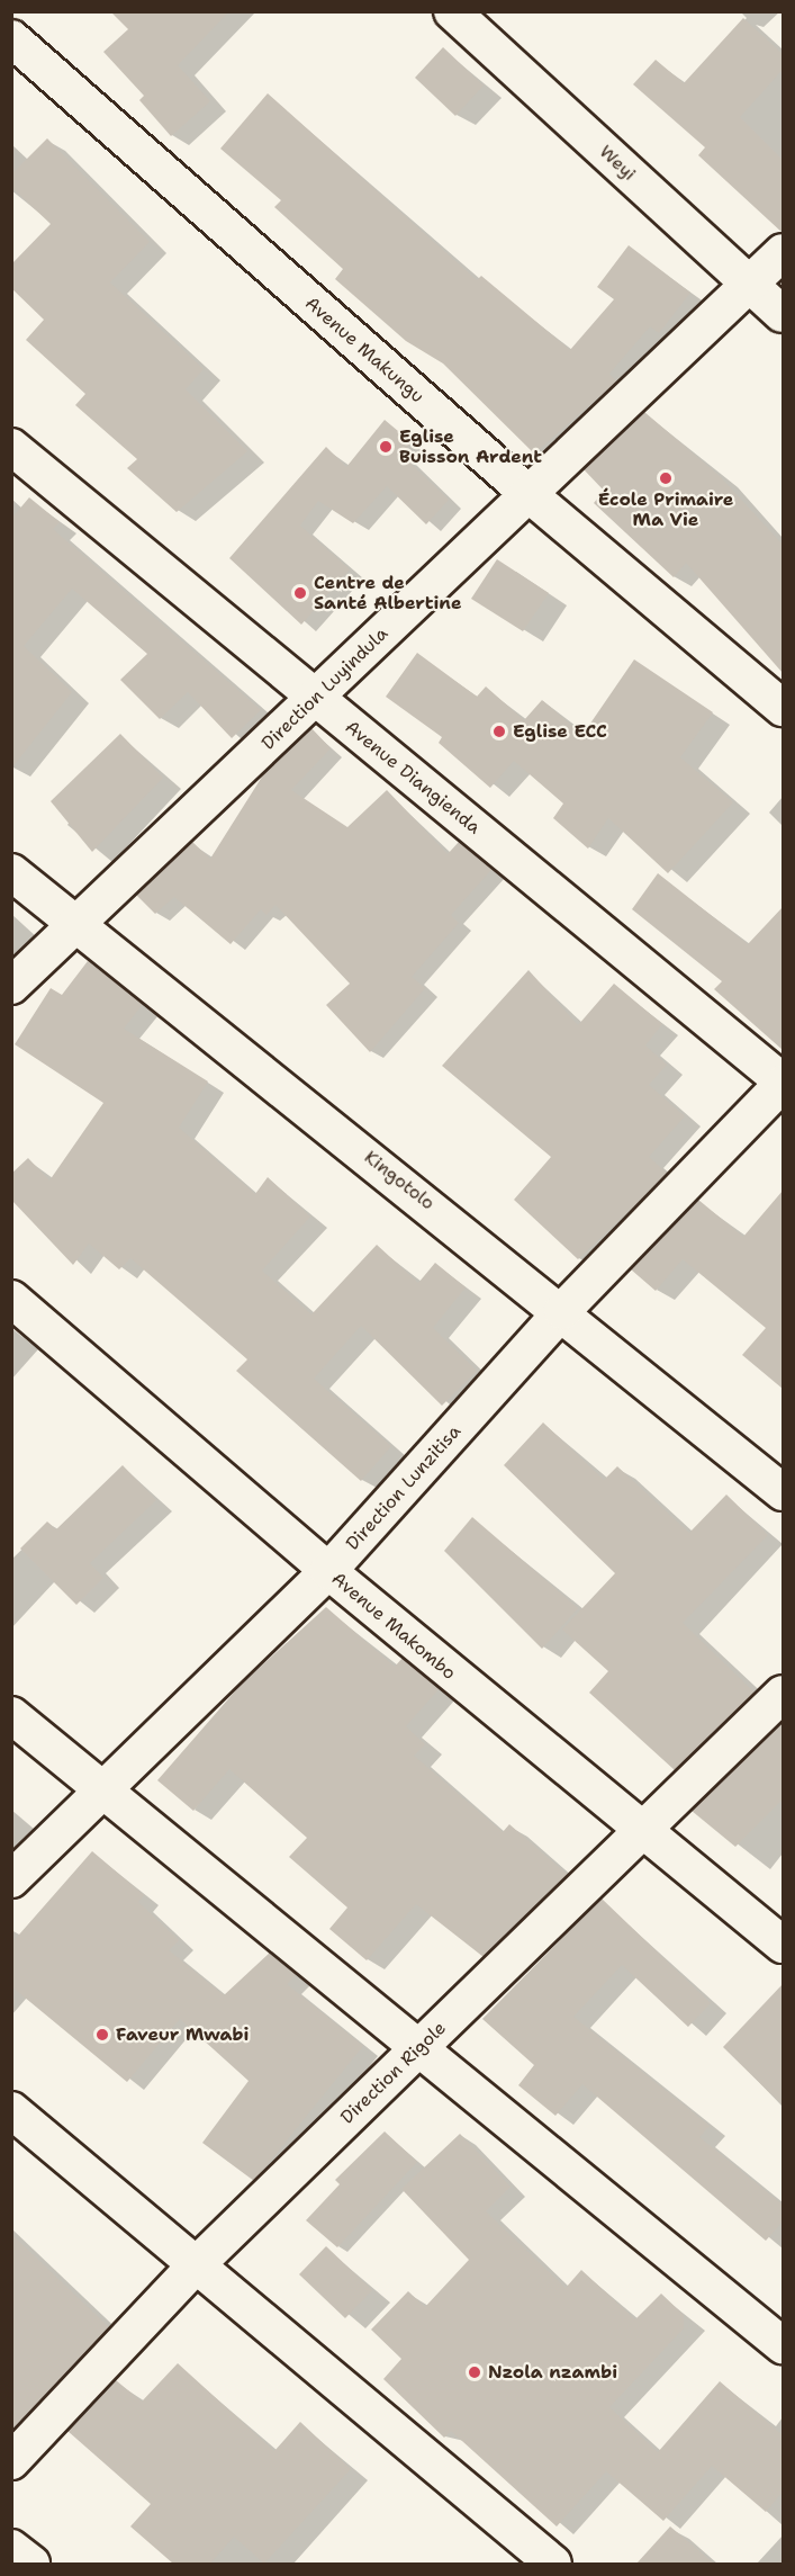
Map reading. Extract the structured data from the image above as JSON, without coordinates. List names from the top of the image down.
{
  "streets": {
    "street": [
      "Weyi",
      "Avenue Makungu",
      "Direction Luyindula",
      "Avenue Diangienda",
      "Kingotolo",
      "Direction Lunzitisa",
      "Avenue Makombo",
      "Direction Rigole"
    ]
  },
  "crossings": [
    ["Weyi", "Direction Luyindula"],
    ["Avenue Makungu", "Direction Luyindula"],
    ["Direction Luyindula", "Avenue Diangienda"],
    ["Direction Luyindula", "Kingotolo"],
    ["Avenue Diangienda", "Direction Lunzitisa"],
    ["Kingotolo", "Direction Lunzitisa"],
    ["Direction Lunzitisa", "Avenue Makombo"],
    ["Avenue Makombo", "Direction Rigole"]
  ],
  "places": [
    "Eglise Buisson Ardent",
    "École Primaire Ma Vie",
    "Centre de Santé Albertine",
    "Eglise ECC",
    "Faveur Mwabi",
    "Nzola nzambi"
  ]
}
